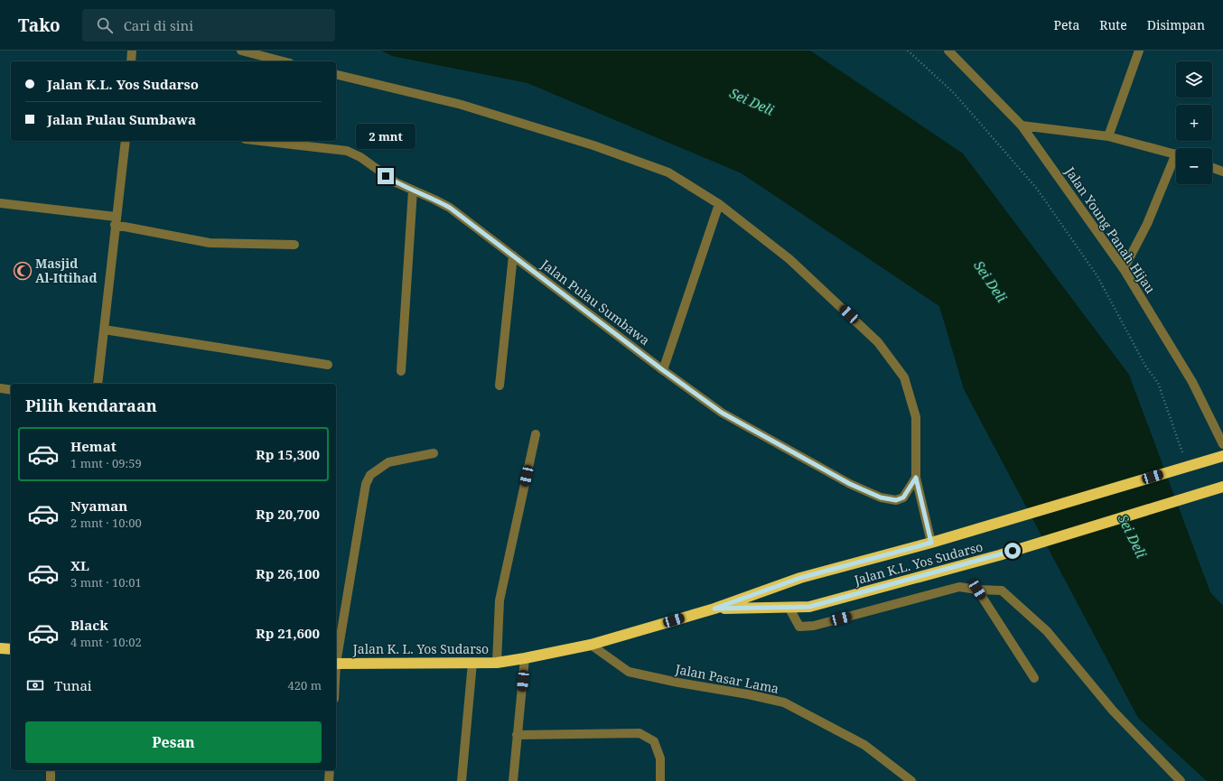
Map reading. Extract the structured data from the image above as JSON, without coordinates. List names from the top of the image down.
{
  "streets": {
    "highway": ["Jalan K.L. Yos Sudarso", "Jalan K. L. Yos Sudarso"],
    "street": ["Jalan Young Panah Hijau", "Jalan Pulau Sumbawa", "Jalan Pasar Lama"]
  },
  "crossings": [
    ["Jalan K.L. Yos Sudarso", "Jalan K. L. Yos Sudarso"],
    ["Jalan K.L. Yos Sudarso", "Jalan Pasar Lama"]
  ],
  "water": ["Sei Deli"],
  "places": {
    "mosque": ["Masjid Al-Ittihad"]
  },
  "page": {
    "header": "Tako",
    "search": "Cari di sini",
    "nav": ["Peta", "Rute", "Disimpan"],
    "map_buttons": ["+", "−"],
    "banner": ["Jalan K.L. Yos Sudarso", "Jalan Pulau Sumbawa"],
    "bubble": "2 mnt",
    "heading": "Pilih kendaraan",
    "list": [
      {
        "name": "Hemat",
        "note": "1 mnt · 09:59",
        "value": "Rp 15,300"
      },
      {
        "name": "Nyaman",
        "note": "2 mnt · 10:00",
        "value": "Rp 20,700"
      },
      {
        "name": "XL",
        "note": "3 mnt · 10:01",
        "value": "Rp 26,100"
      },
      {
        "name": "Black",
        "note": "4 mnt · 10:02",
        "value": "Rp 21,600"
      }
    ],
    "pay": ["Tunai", "420 m"],
    "buttons": "Pesan"
  }
}
